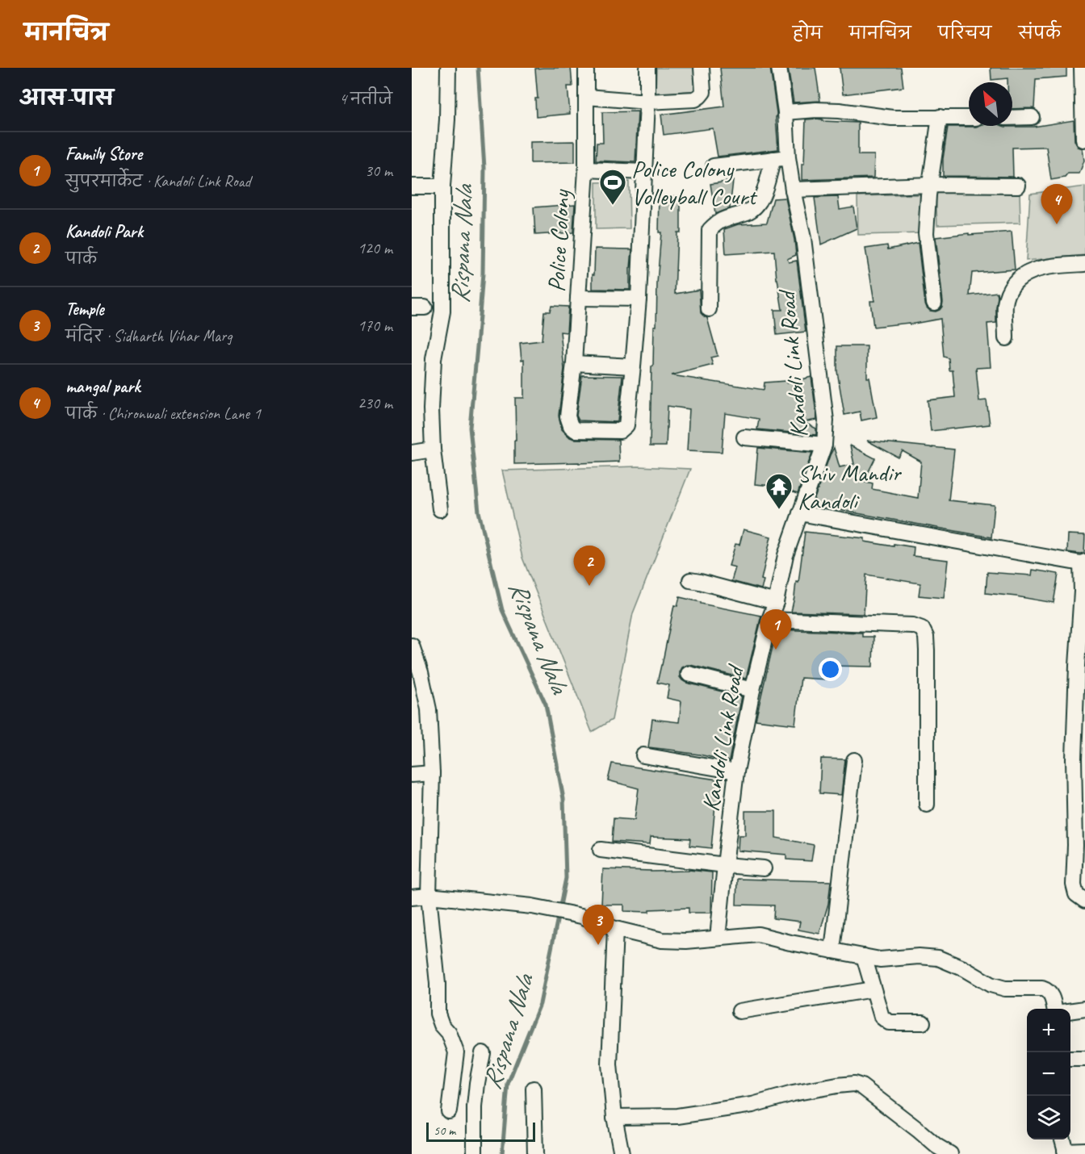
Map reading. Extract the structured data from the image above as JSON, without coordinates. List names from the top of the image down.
{
  "streets": {
    "street": ["Police Colony", "Kandoli Link Road"]
  },
  "water": ["Rispana Nala"],
  "places": {
    "sports": ["Police Colony Volleyball Court"],
    "temple": ["Shiv Mandir Kandoli"]
  },
  "scale_bar": "50 m",
  "north": "top left",
  "page": {
    "header": "मानचित्र",
    "nav": [
      "होम",
      "मानचित्र",
      "परिचय",
      "संपर्क"
    ],
    "heading": ["आस-पास", "4 नतीजे"],
    "list": [
      {
        "mark": "1",
        "name": "Family Store",
        "note": "सुपरमार्केट · Kandoli Link Road",
        "value": "30 m"
      },
      {
        "mark": "2",
        "name": "Kandoli Park",
        "note": "पार्क",
        "value": "120 m"
      },
      {
        "mark": "3",
        "name": "Temple",
        "note": "मंदिर · Sidharth Vihar Marg",
        "value": "170 m"
      },
      {
        "mark": "4",
        "name": "mangal park",
        "note": "पार्क · Chironwali extension Lane 1",
        "value": "230 m"
      }
    ],
    "pins": [
      "4",
      "2",
      "1",
      "3"
    ],
    "map_buttons": ["+", "−"],
    "scale": "50 m"
  }
}
